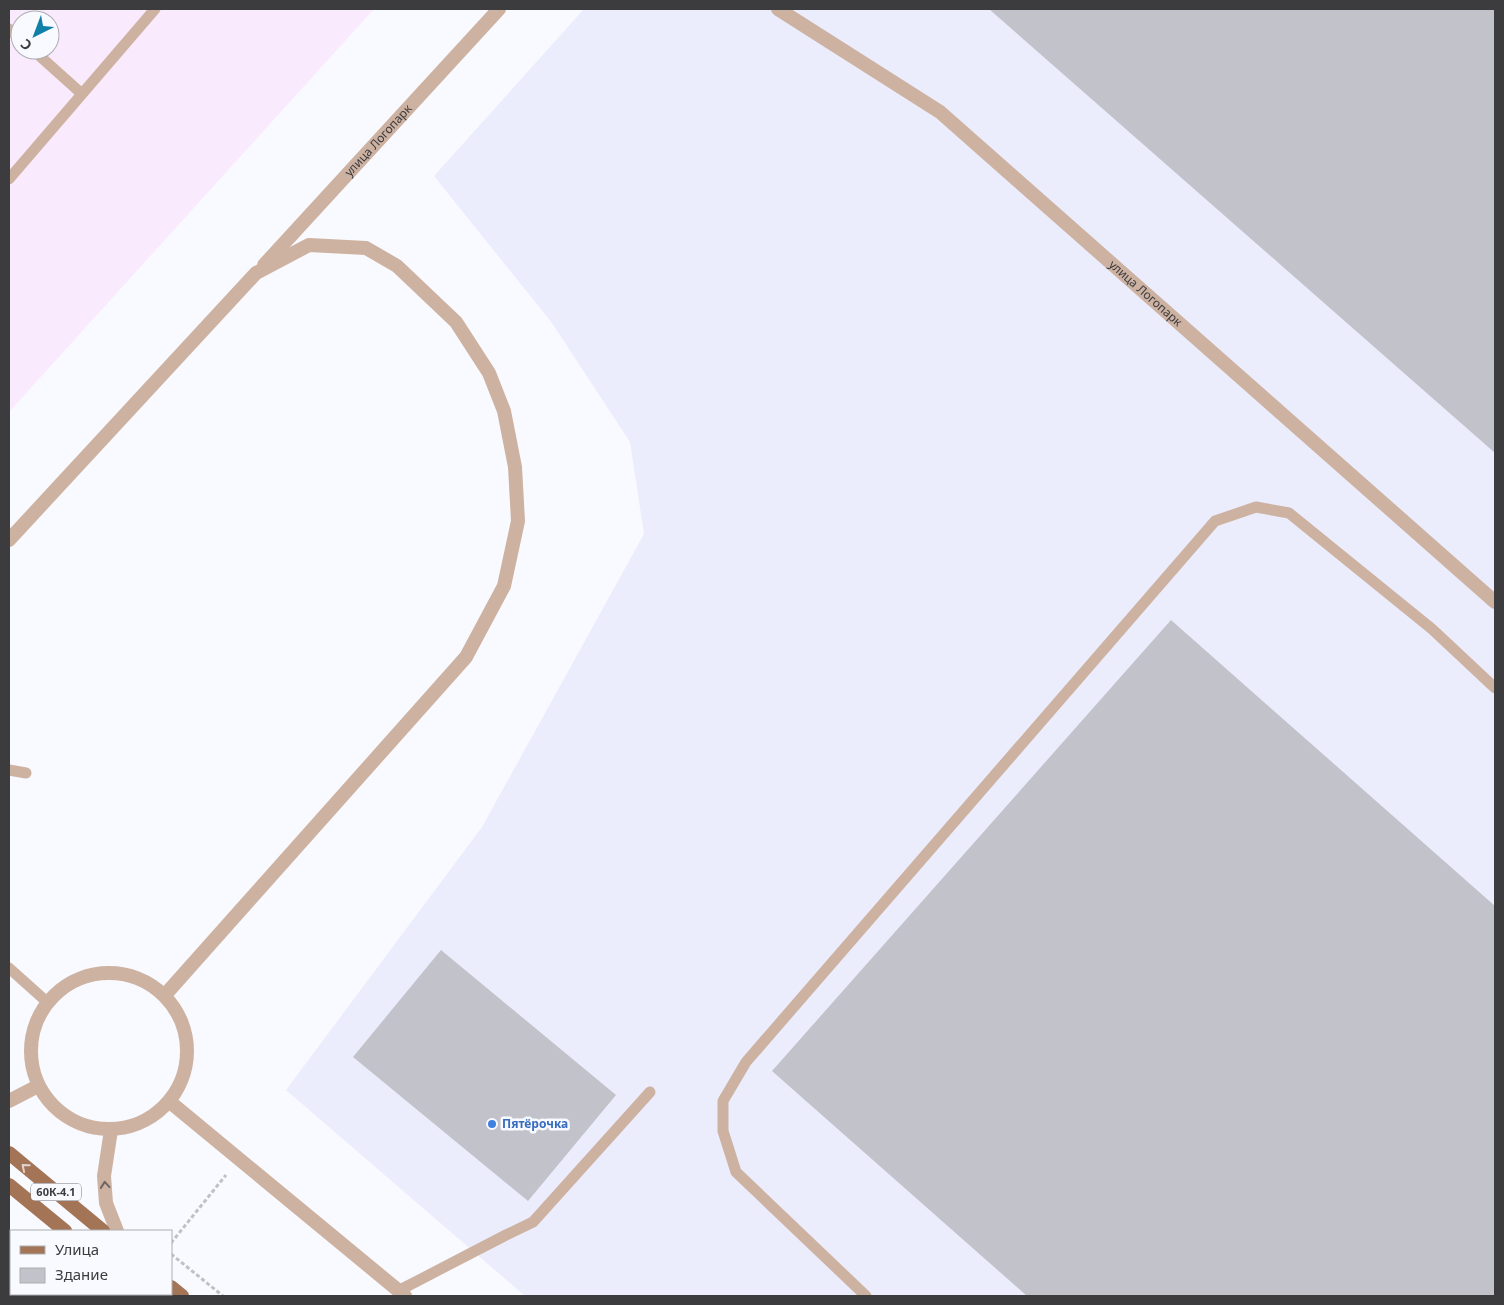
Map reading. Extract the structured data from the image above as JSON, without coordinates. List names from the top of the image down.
{
  "streets": {
    "main road": ["60К-4.1"],
    "street": ["улица Логопарк"]
  },
  "places": ["Пятёрочка"],
  "legend": ["Улица", "Здание"],
  "north": "bottom left"
}
